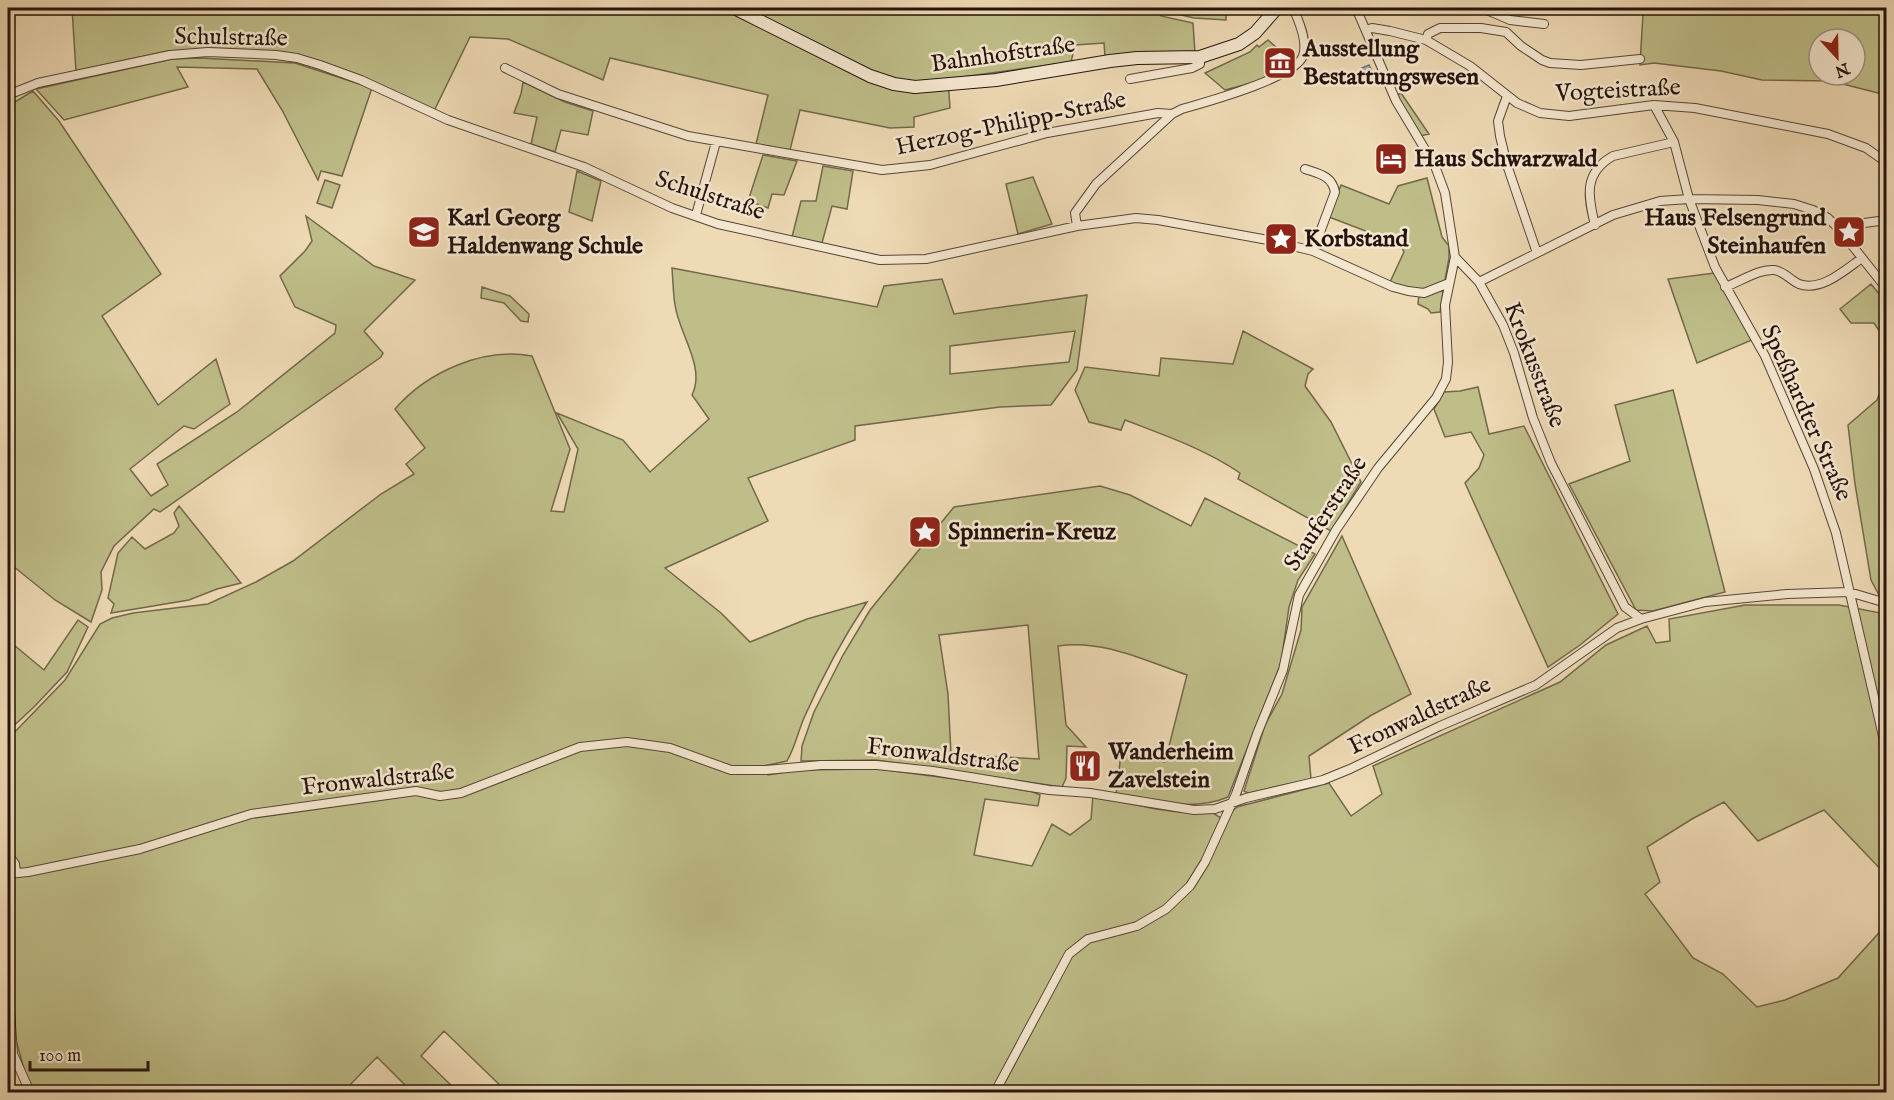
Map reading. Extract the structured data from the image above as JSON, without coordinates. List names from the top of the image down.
{
  "streets": {
    "street": [
      "Schulstraße",
      "Bahnhofstraße",
      "Vogteistraße",
      "Herzog-Philipp-Straße",
      "Krokusstraße",
      "Speßhardter Straße",
      "Stauferstraße",
      "Fronwaldstraße"
    ]
  },
  "crossings": [
    ["Schulstraße", "Stauferstraße"],
    ["Vogteistraße", "Speßhardter Straße"],
    ["Krokusstraße", "Stauferstraße"],
    ["Krokusstraße", "Fronwaldstraße"],
    ["Speßhardter Straße", "Fronwaldstraße"],
    ["Stauferstraße", "Fronwaldstraße"]
  ],
  "places": {
    "museum": ["Ausstellung Bestattungswesen"],
    "hotel": ["Haus Schwarzwald"],
    "school or university": ["Karl Georg Haldenwang Schule"],
    "place": ["Haus Felsengrund Steinhaufen", "Korbstand", "Spinnerin-Kreuz"],
    "restaurant": ["Wanderheim Zavelstein"]
  },
  "scale_bar": "100 m",
  "north": "bottom"
}
